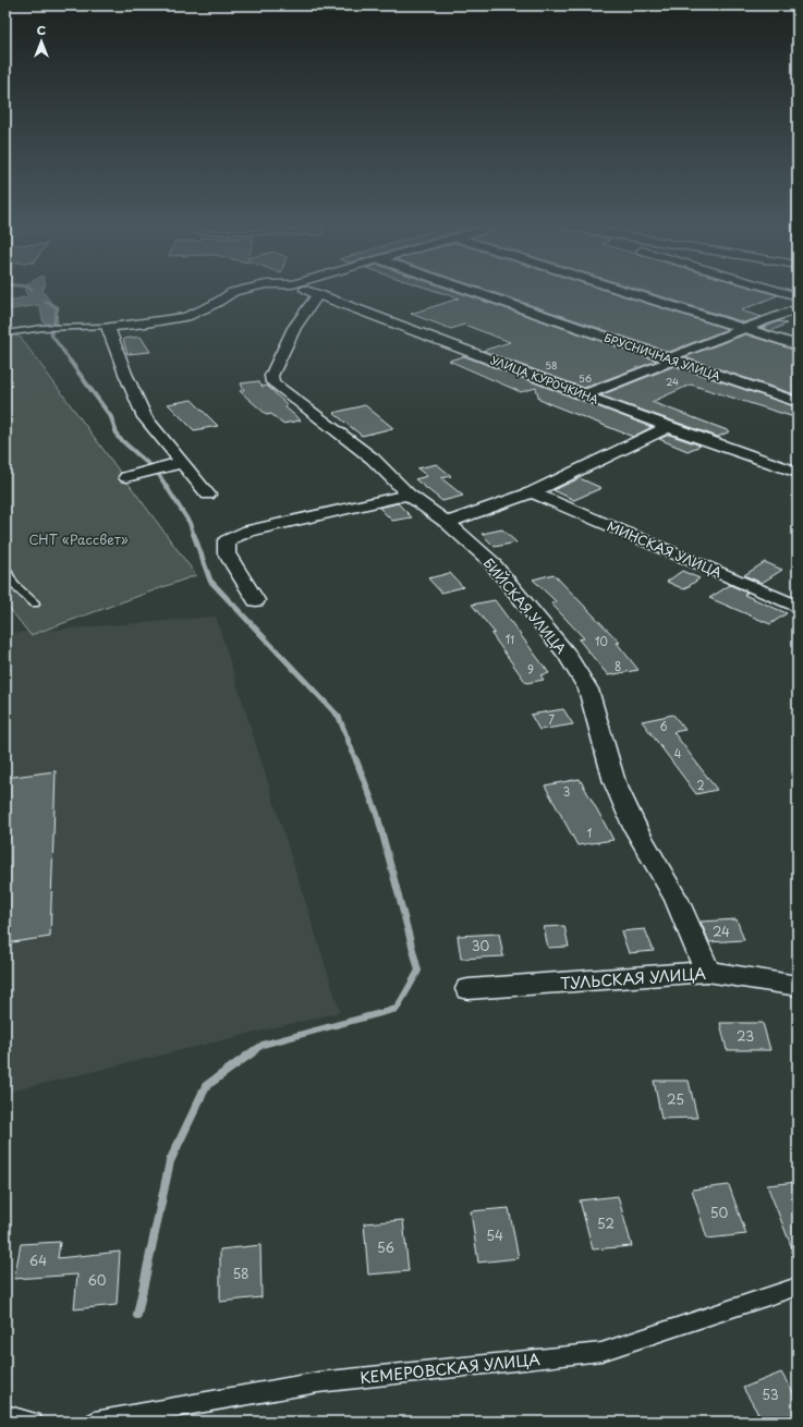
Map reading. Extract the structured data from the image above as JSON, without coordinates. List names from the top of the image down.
{
  "streets": {
    "street": [
      "БРУСНИЧНАЯ УЛИЦА",
      "УЛИЦА КУРОЧКИНА",
      "МИНСКАЯ УЛИЦА",
      "БИЙСКАЯ УЛИЦА",
      "ТУЛЬСКАЯ УЛИЦА"
    ],
    "lane": ["КЕМЕРОВСКАЯ УЛИЦА"]
  },
  "crossings": [
    ["УЛИЦА КУРОЧКИНА", "БИЙСКАЯ УЛИЦА"],
    ["БИЙСКАЯ УЛИЦА", "ТУЛЬСКАЯ УЛИЦА"]
  ],
  "parks": ["СНТ «Рассвет»"],
  "house_numbers": [
    "58",
    "56",
    "24",
    "11",
    "10",
    "8",
    "9",
    "7",
    "6",
    "4",
    "2",
    "3",
    "1",
    "24",
    "30",
    "23",
    "25",
    "50",
    "52",
    "54",
    "56",
    "64",
    "58",
    "60",
    "53"
  ],
  "north": "top"
}
